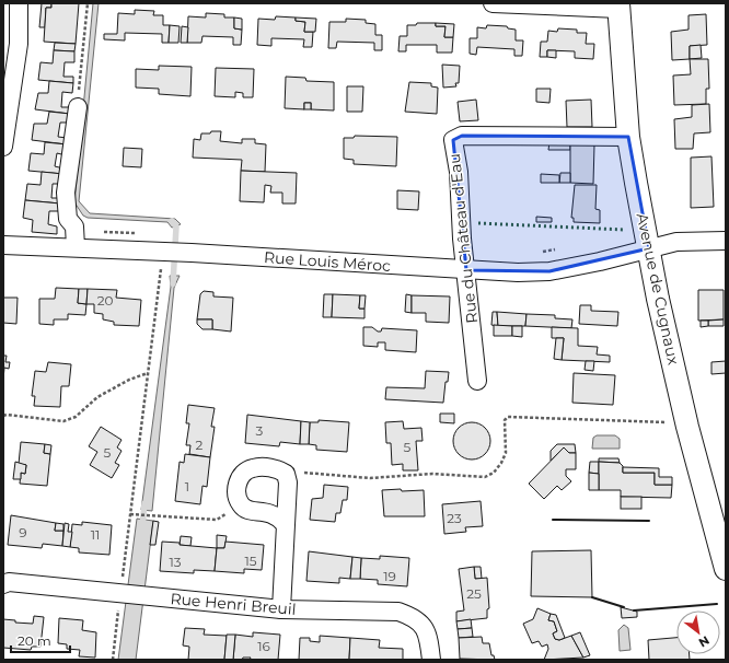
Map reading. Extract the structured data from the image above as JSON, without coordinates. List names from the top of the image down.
{
  "streets": {
    "street": [
      "Rue du Château d'Eau",
      "Rue Louis Méroc",
      "Avenue de Cugnaux",
      "Rue Henri Breuil"
    ]
  },
  "crossings": [
    ["Rue du Château d'Eau", "Rue Louis Méroc"],
    ["Rue du Château d'Eau", "Avenue de Cugnaux"],
    ["Rue Louis Méroc", "Avenue de Cugnaux"]
  ],
  "house_numbers": [
    "20",
    "3",
    "2",
    "5",
    "5",
    "1",
    "23",
    "9",
    "11",
    "15",
    "13",
    "19",
    "25",
    "16"
  ],
  "scale_bar": "20 m",
  "north": "bottom right"
}
